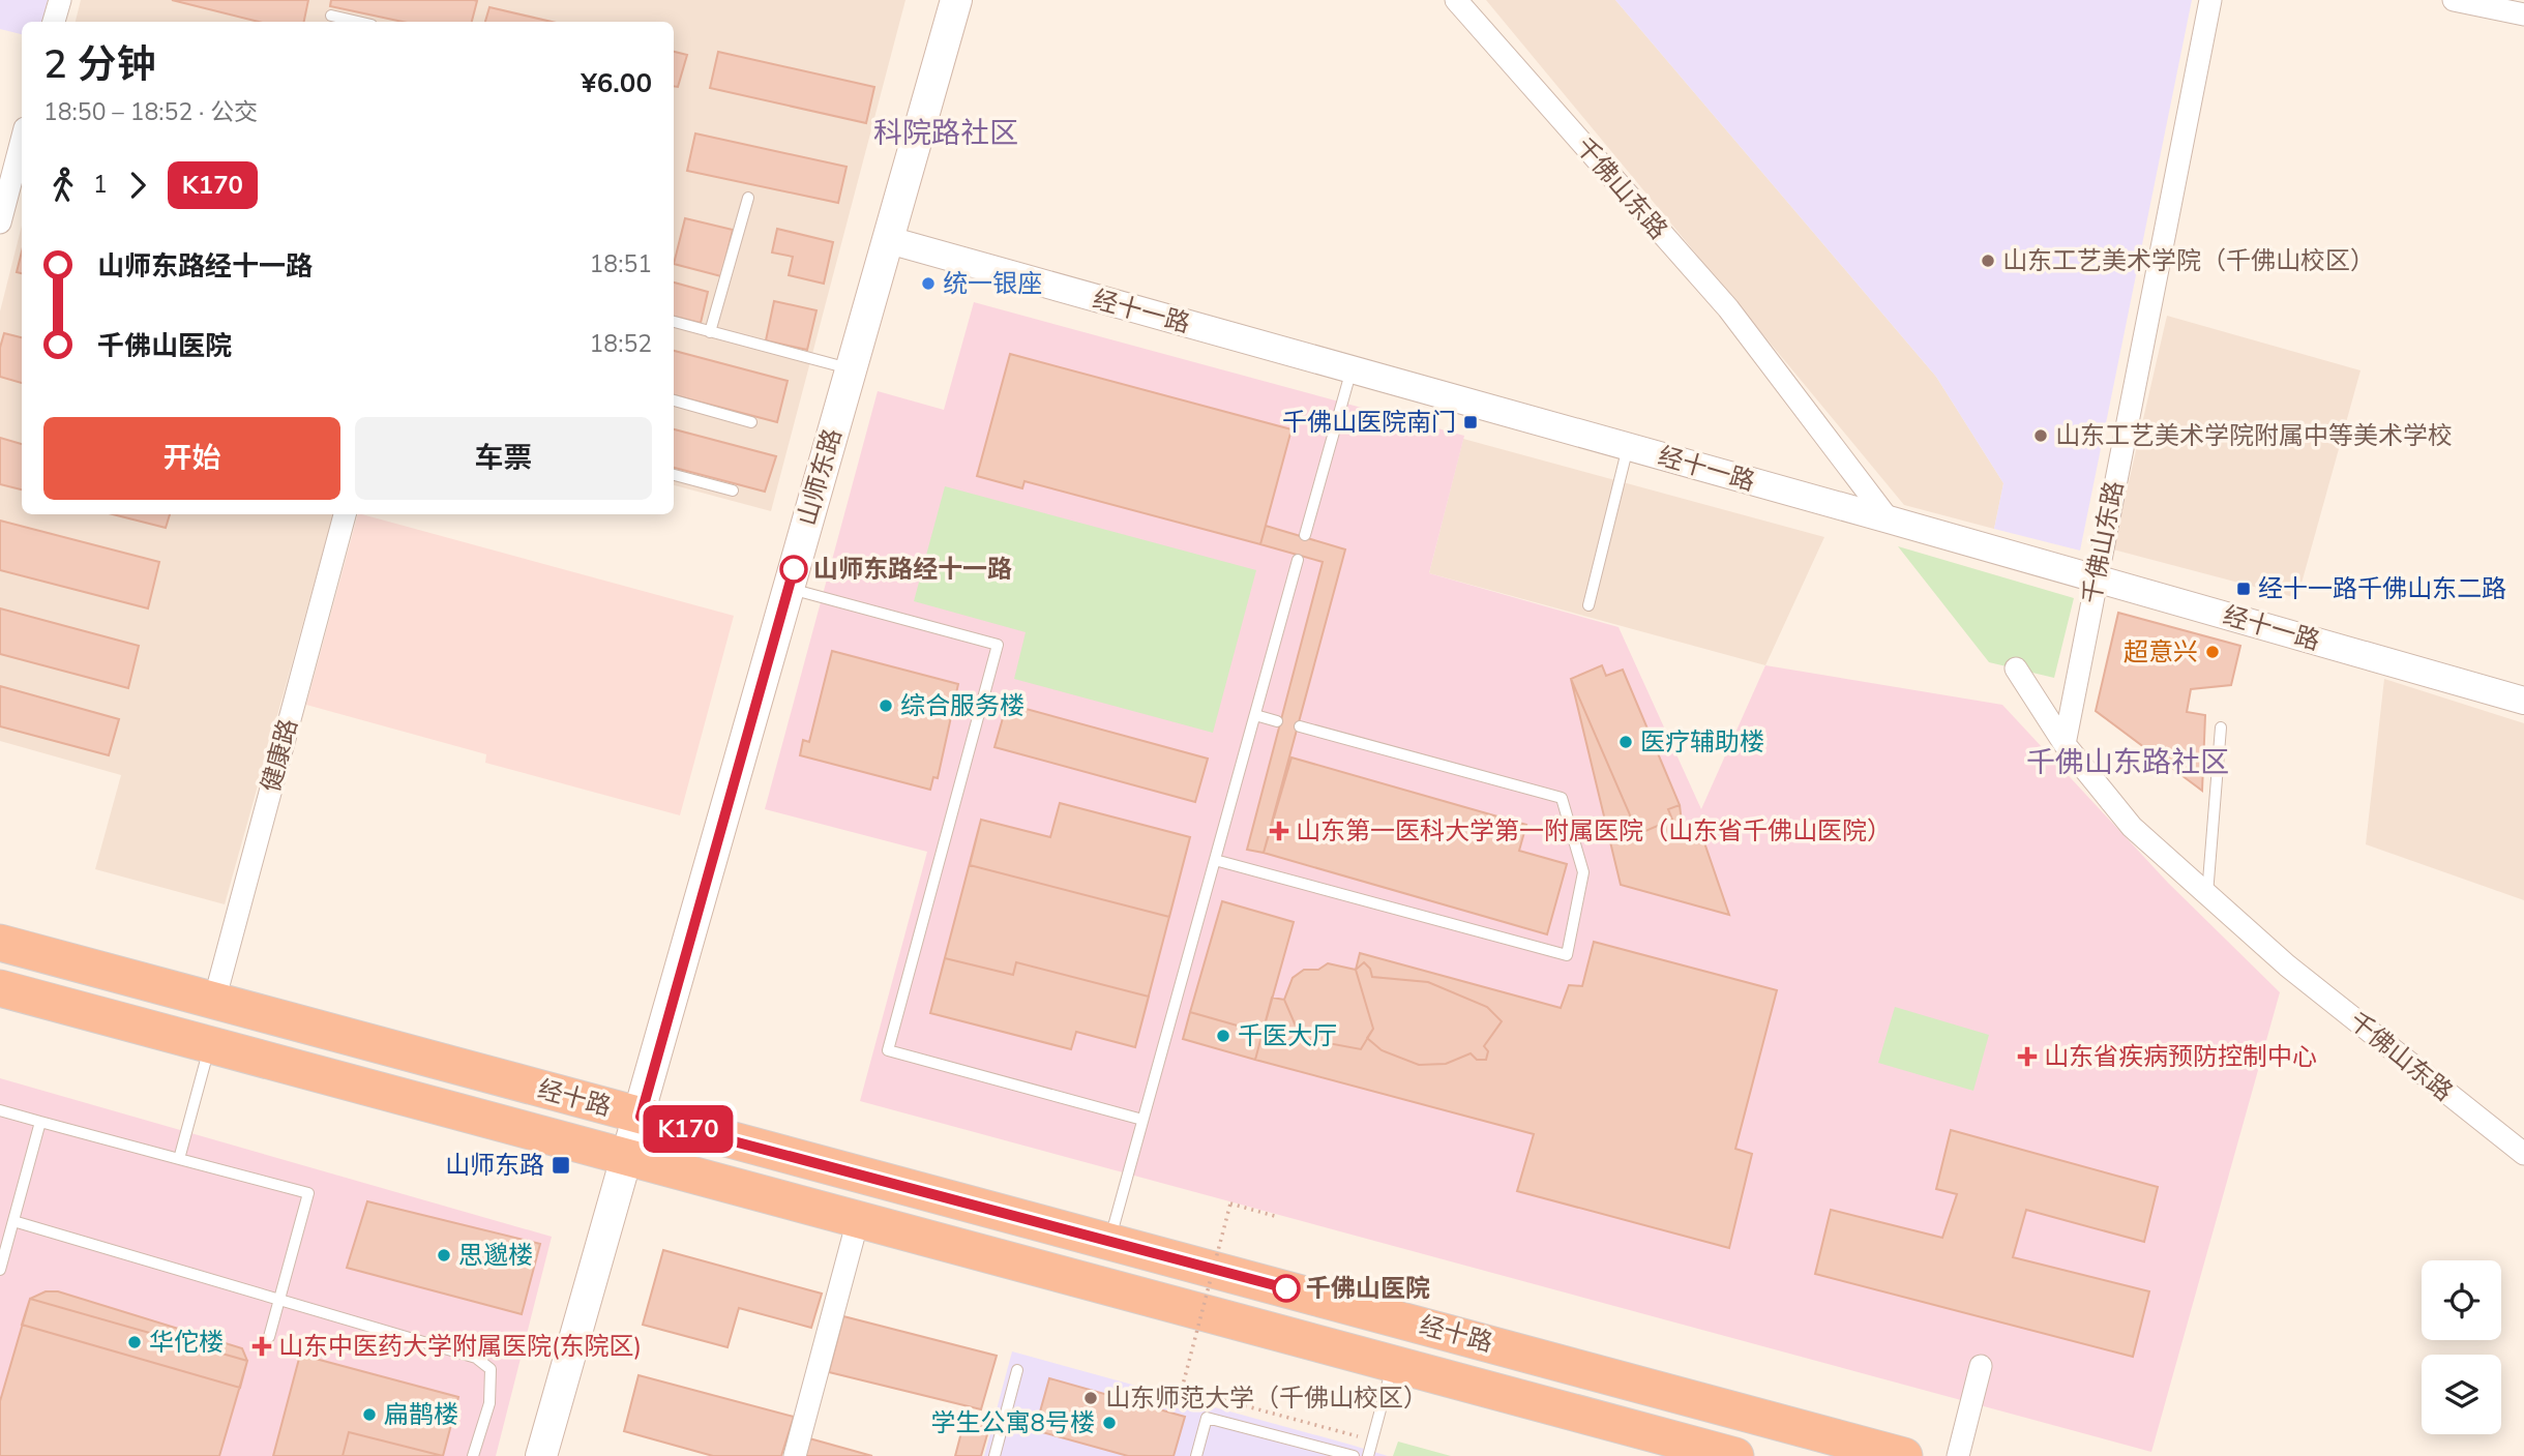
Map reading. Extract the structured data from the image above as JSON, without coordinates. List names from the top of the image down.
{
  "streets": {
    "highway": ["经十路"],
    "main road": ["山师东路"],
    "street": ["千佛山东路", "经十一路", "健康路"]
  },
  "crossings": [
    ["千佛山东路", "经十一路"],
    ["经十一路", "山师东路"],
    ["山师东路", "经十路"],
    ["健康路", "经十路"]
  ],
  "districts": ["科院路社区", "千佛山东路社区"],
  "places": {
    "other": [
      "山东工艺美术学院（千佛山校区）",
      "统一银座",
      "山东工艺美术学院附属中等美术学校",
      "山师东路经十一路",
      "超意兴",
      "综合服务楼",
      "医疗辅助楼",
      "千医大厅",
      "思邈楼",
      "千佛山医院",
      "华佗楼",
      "山东师范大学（千佛山校区）",
      "扁鹊楼",
      "学生公寓8号楼"
    ],
    "transit": ["千佛山医院南门", "经十一路千佛山东二路", "山师东路"],
    "health": ["山东第一医科大学第一附属医院（山东省千佛山医院）", "山东省疾病预防控制中心", "山东中医药大学附属医院(东院区)"]
  },
  "lines": ["bus line K170"],
  "page": {
    "on_map": "K170",
    "heading": ["2 分钟", "18:50 – 18:52 · 公交", "¥6.00"],
    "legs": ["1", "K170"],
    "list": [
      {
        "name": "山师东路经十一路",
        "value": "18:51"
      },
      {
        "name": "千佛山医院",
        "value": "18:52"
      }
    ],
    "buttons": ["开始", "车票"]
  }
}
